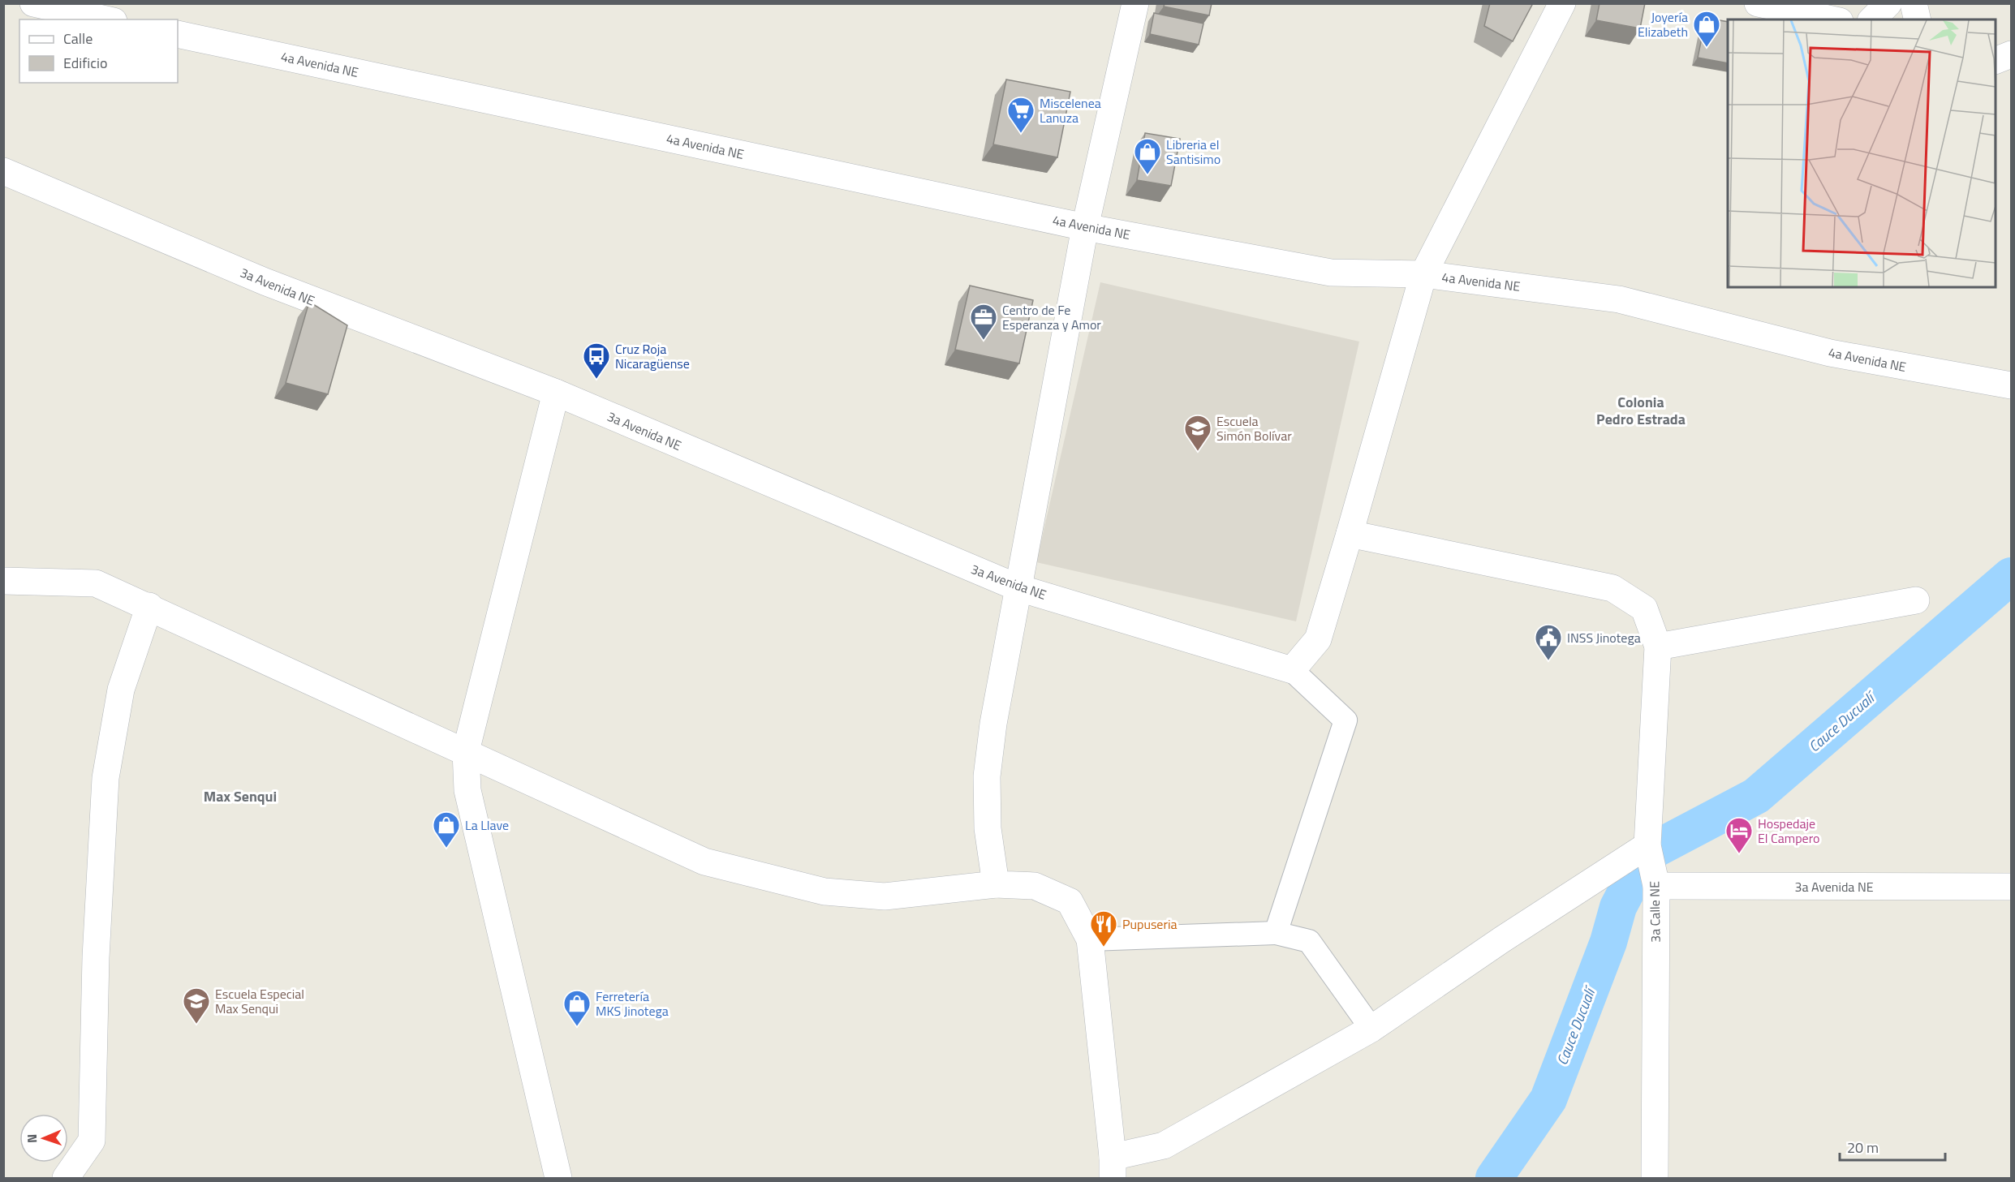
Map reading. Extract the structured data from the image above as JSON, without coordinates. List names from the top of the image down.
{
  "streets": {
    "street": ["4a Avenida NE", "3a Avenida NE", "3a Calle NE"]
  },
  "crossings": [
    ["3a Avenida NE", "3a Calle NE"]
  ],
  "districts": ["Colonia Pedro Estrada", "Max Senqui"],
  "water": ["Cauce Ducualí"],
  "places": {
    "shop": [
      "Joyería Elizabeth",
      "Libreria el Santisimo",
      "La Llave",
      "Ferretería MKS Jinotega"
    ],
    "supermarket": ["Miscelenea Lanuza"],
    "office": ["Centro de Fe Esperanza y Amor"],
    "bus stop": ["Cruz Roja Nicaragüense"],
    "school or university": ["Escuela Simón Bolívar", "Escuela Especial Max Senqui"],
    "public building": ["INSS Jinotega"],
    "hotel": ["Hospedaje El Campero"],
    "restaurant": ["Pupuseria"]
  },
  "legend": ["Calle", "Edificio"],
  "scale_bar": "20 m",
  "north": "left"
}
